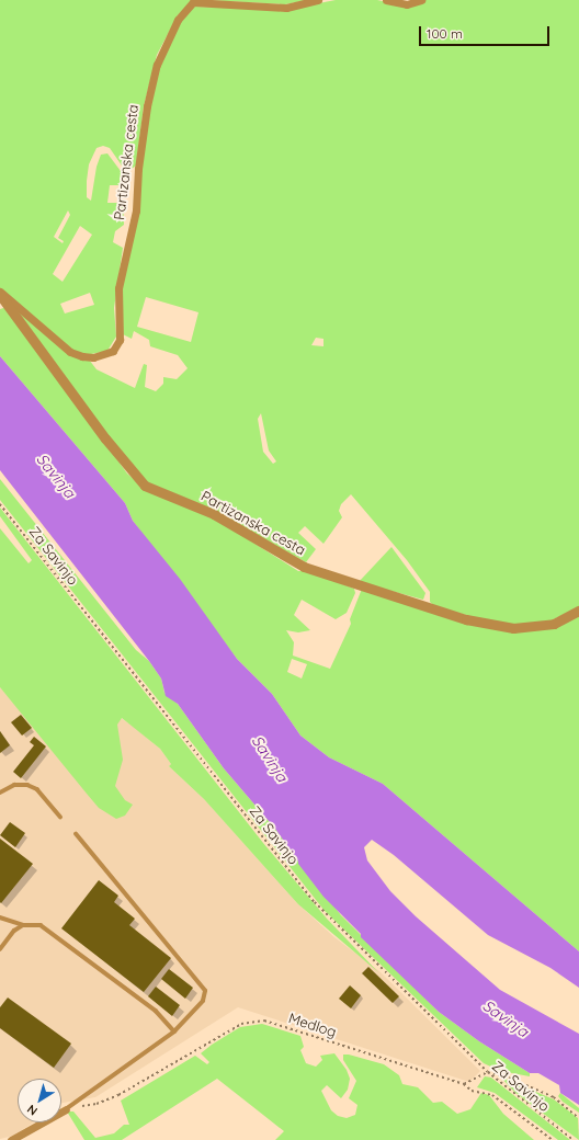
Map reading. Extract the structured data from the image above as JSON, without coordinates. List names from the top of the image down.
{
  "streets": {
    "street": ["Partizanska cesta"],
    "path": ["Za Savinjo", "Medlog"]
  },
  "water": ["Savinja"],
  "scale_bar": "100 m",
  "north": "bottom left"
}
